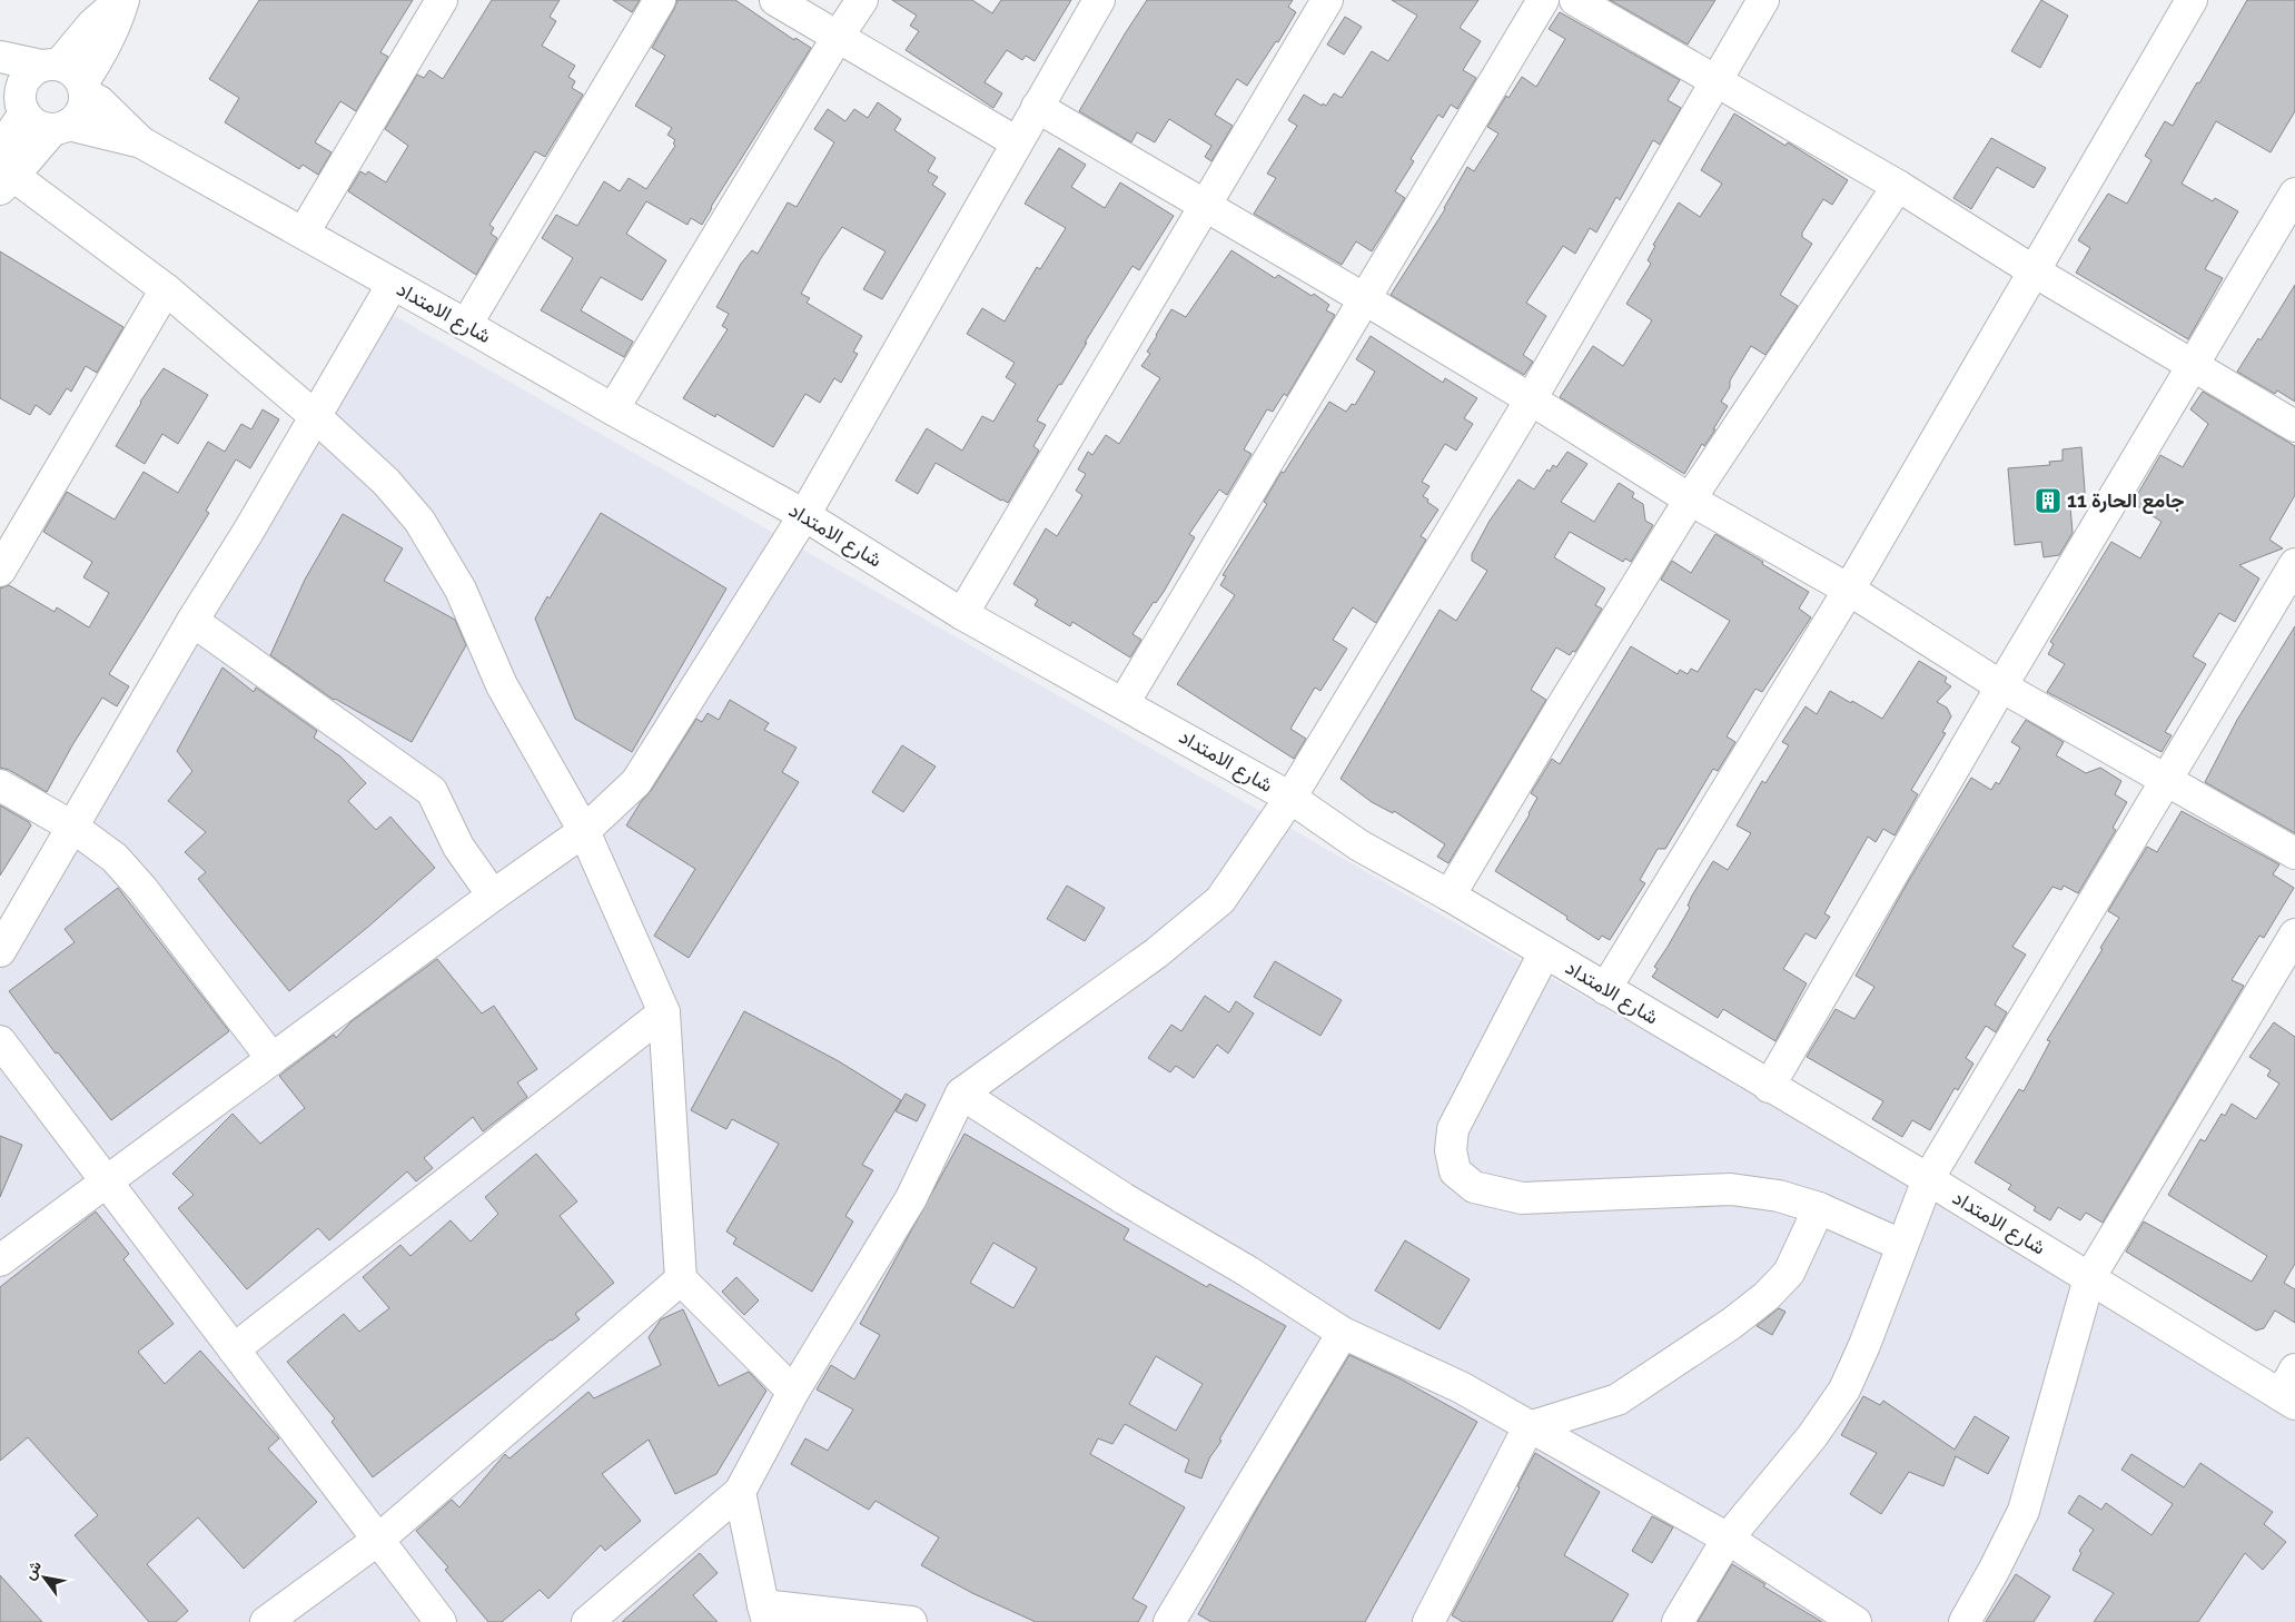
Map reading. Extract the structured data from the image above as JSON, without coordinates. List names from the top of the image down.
{
  "streets": {
    "street": ["شارع الامتداد"]
  },
  "places": {
    "building": ["جامع الحارة 11"]
  },
  "north": "top left"
}
